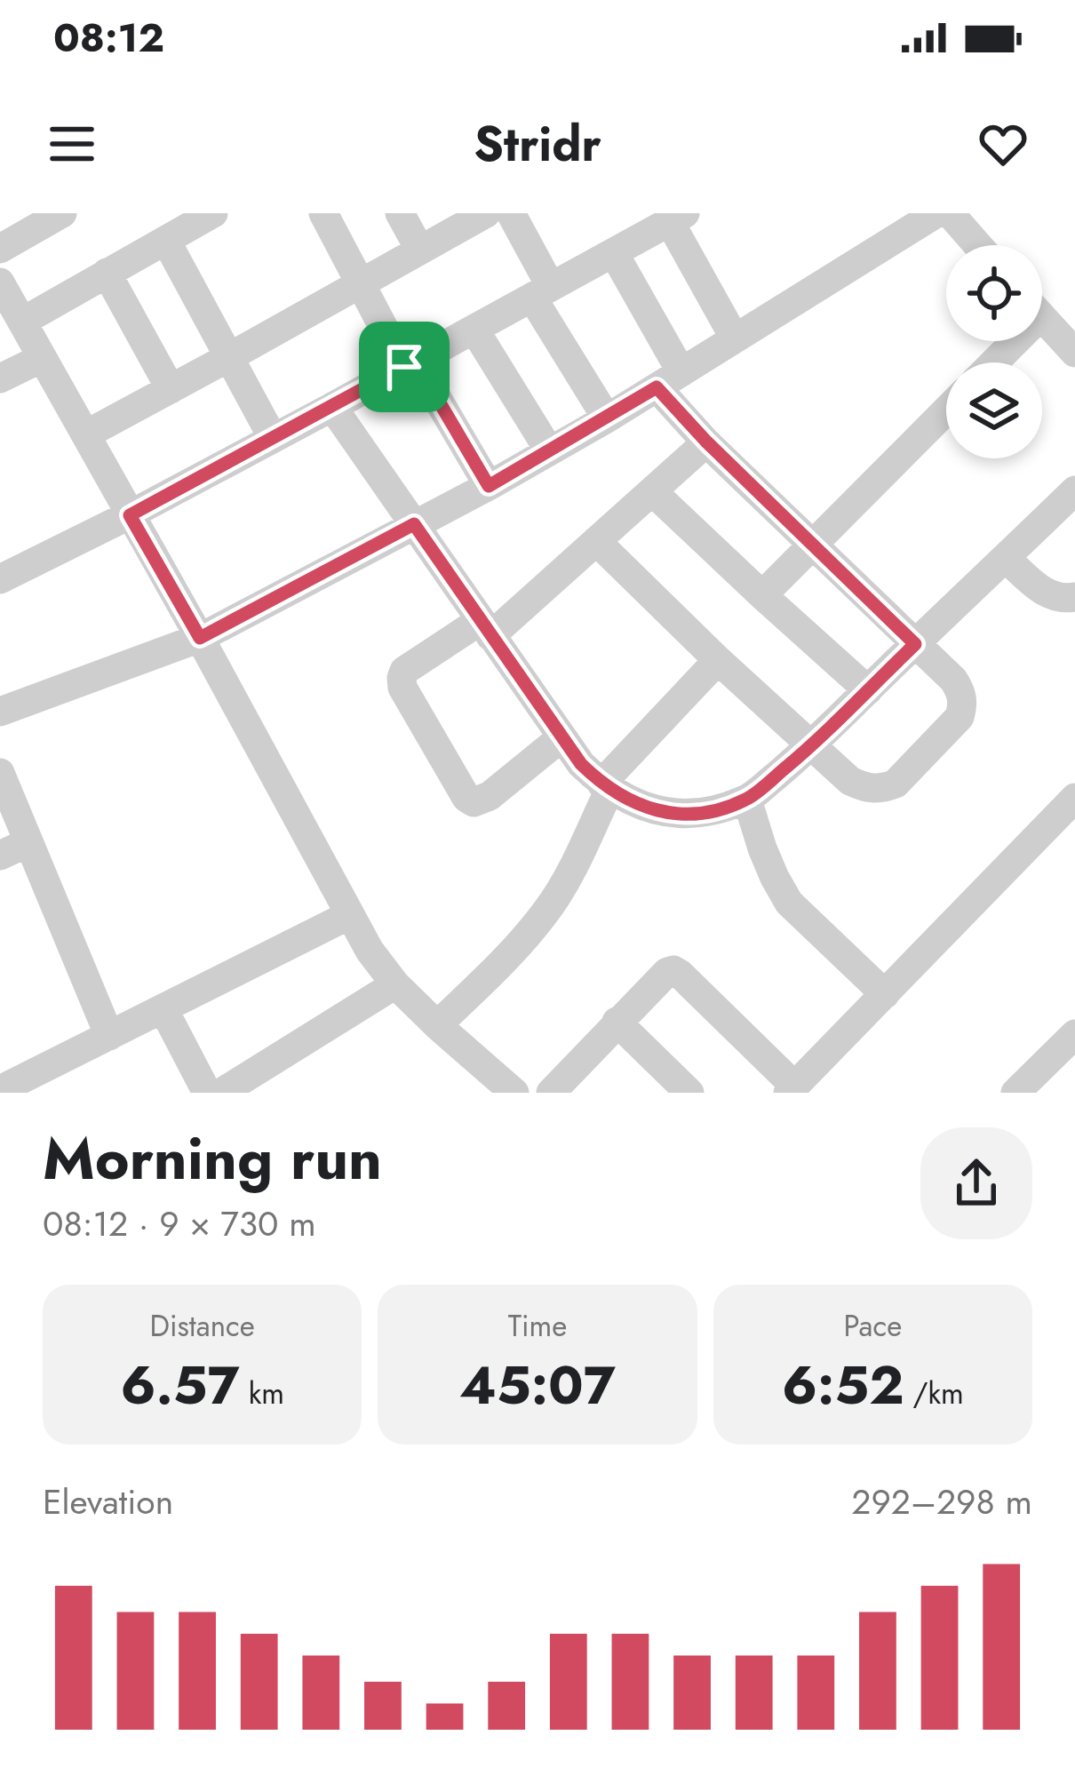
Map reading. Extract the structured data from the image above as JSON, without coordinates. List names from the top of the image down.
{
  "page": {
    "status": "08:12",
    "header": "Stridr",
    "heading": ["Morning run", "08:12 · 9 × 730 m"],
    "stats": [
      ["Distance", "6.57 km"],
      ["Time", "45:07"],
      ["Pace", "6:52 /km"]
    ],
    "chart": ["Elevation", "292–298 m"]
  }
}
